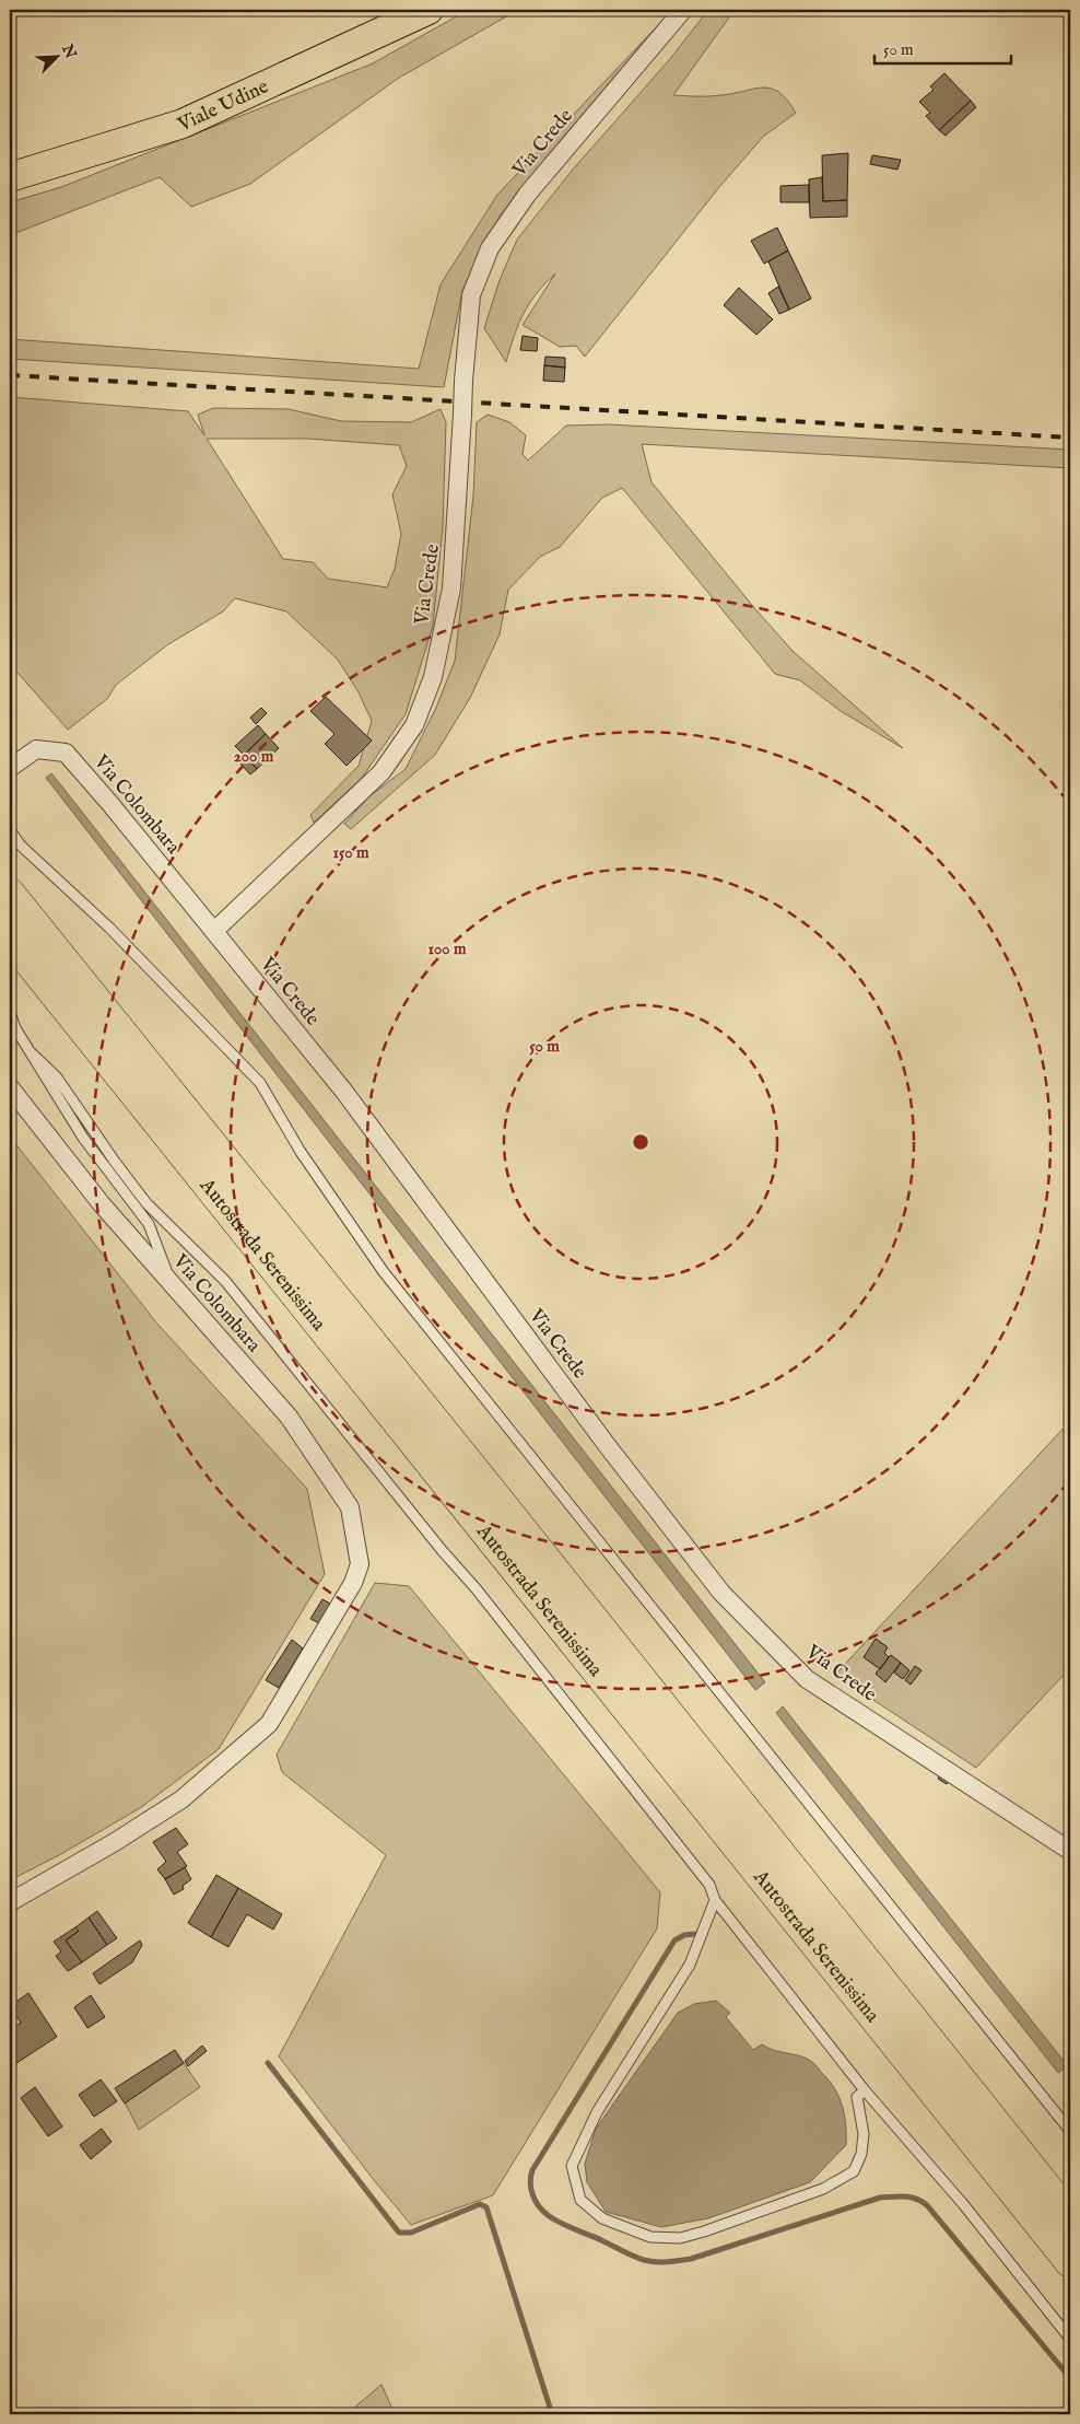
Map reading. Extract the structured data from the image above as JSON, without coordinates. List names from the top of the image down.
{
  "streets": {
    "highway": ["Autostrada Serenissima"],
    "main road": ["Viale Udine"],
    "street": ["Via Crede", "Via Colombara"]
  },
  "crossings": [
    ["Via Crede", "Via Colombara"]
  ],
  "scale_bar": "50 m",
  "north": "top right",
  "rings": [
    "200 m",
    "150 m",
    "100 m",
    "50 m"
  ]
}
